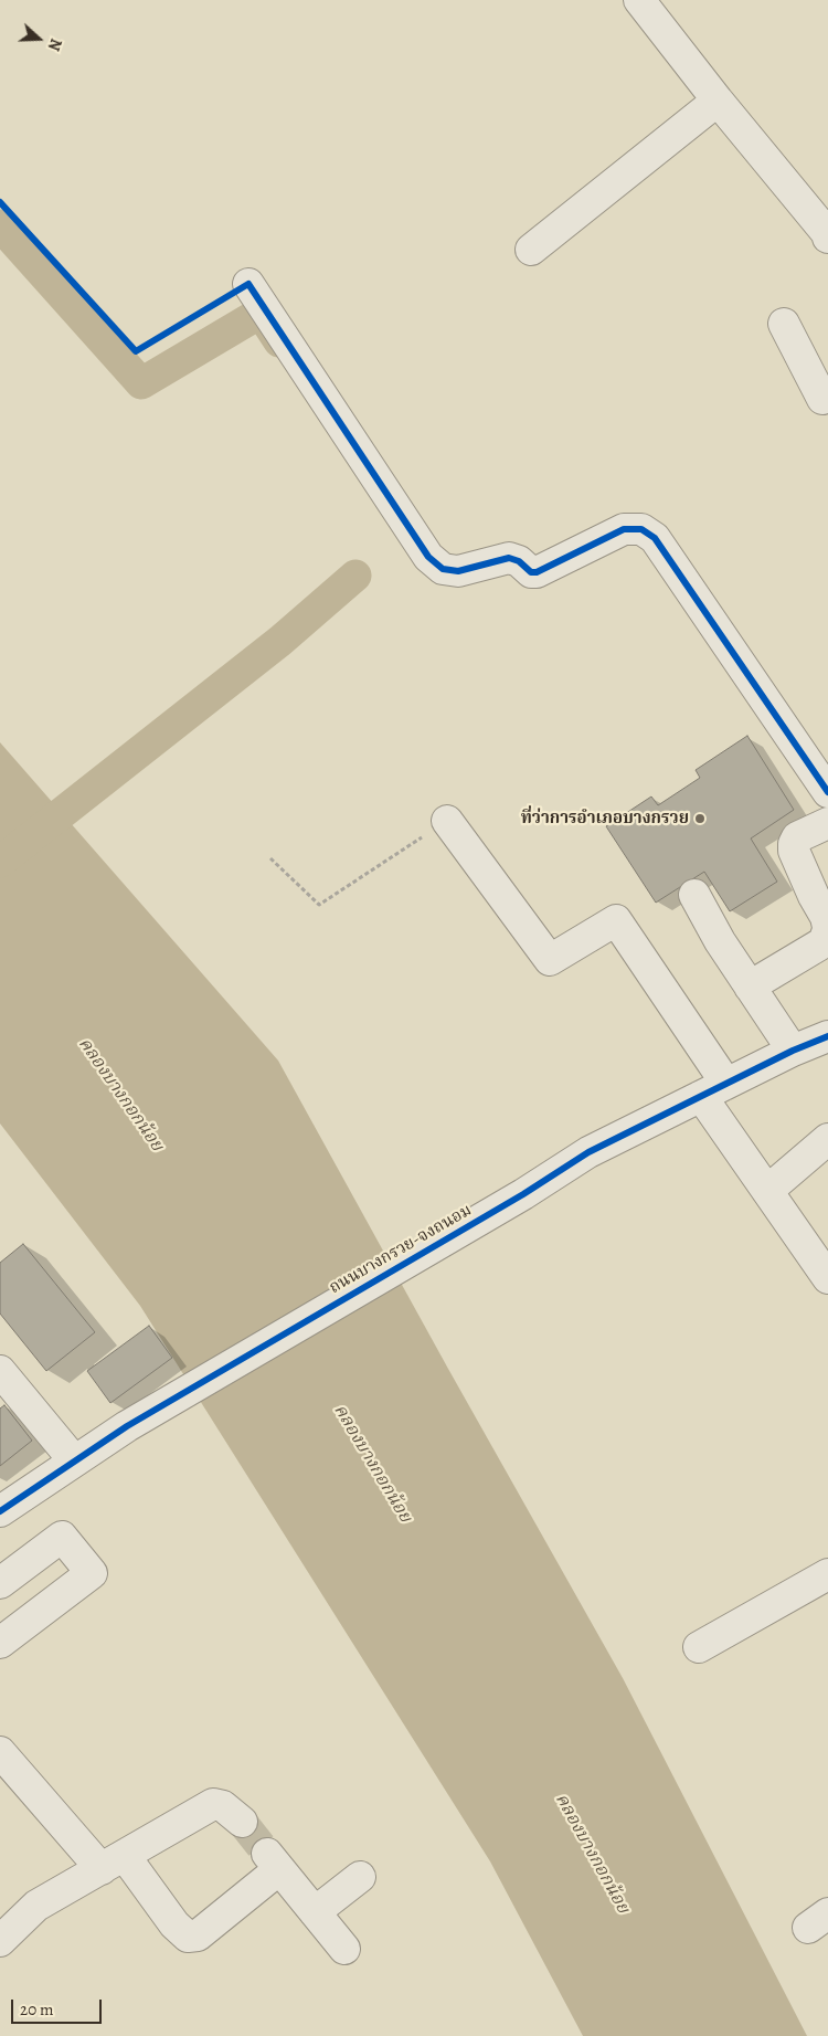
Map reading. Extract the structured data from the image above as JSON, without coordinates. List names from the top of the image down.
{
  "streets": {
    "street": ["ถนนบางกรวย-จงถนอม"]
  },
  "water": ["คลองบางกอกน้อย"],
  "places": ["ที่ว่าการอำเภอบางกรวย"],
  "scale_bar": "20 m",
  "north": "right"
}
